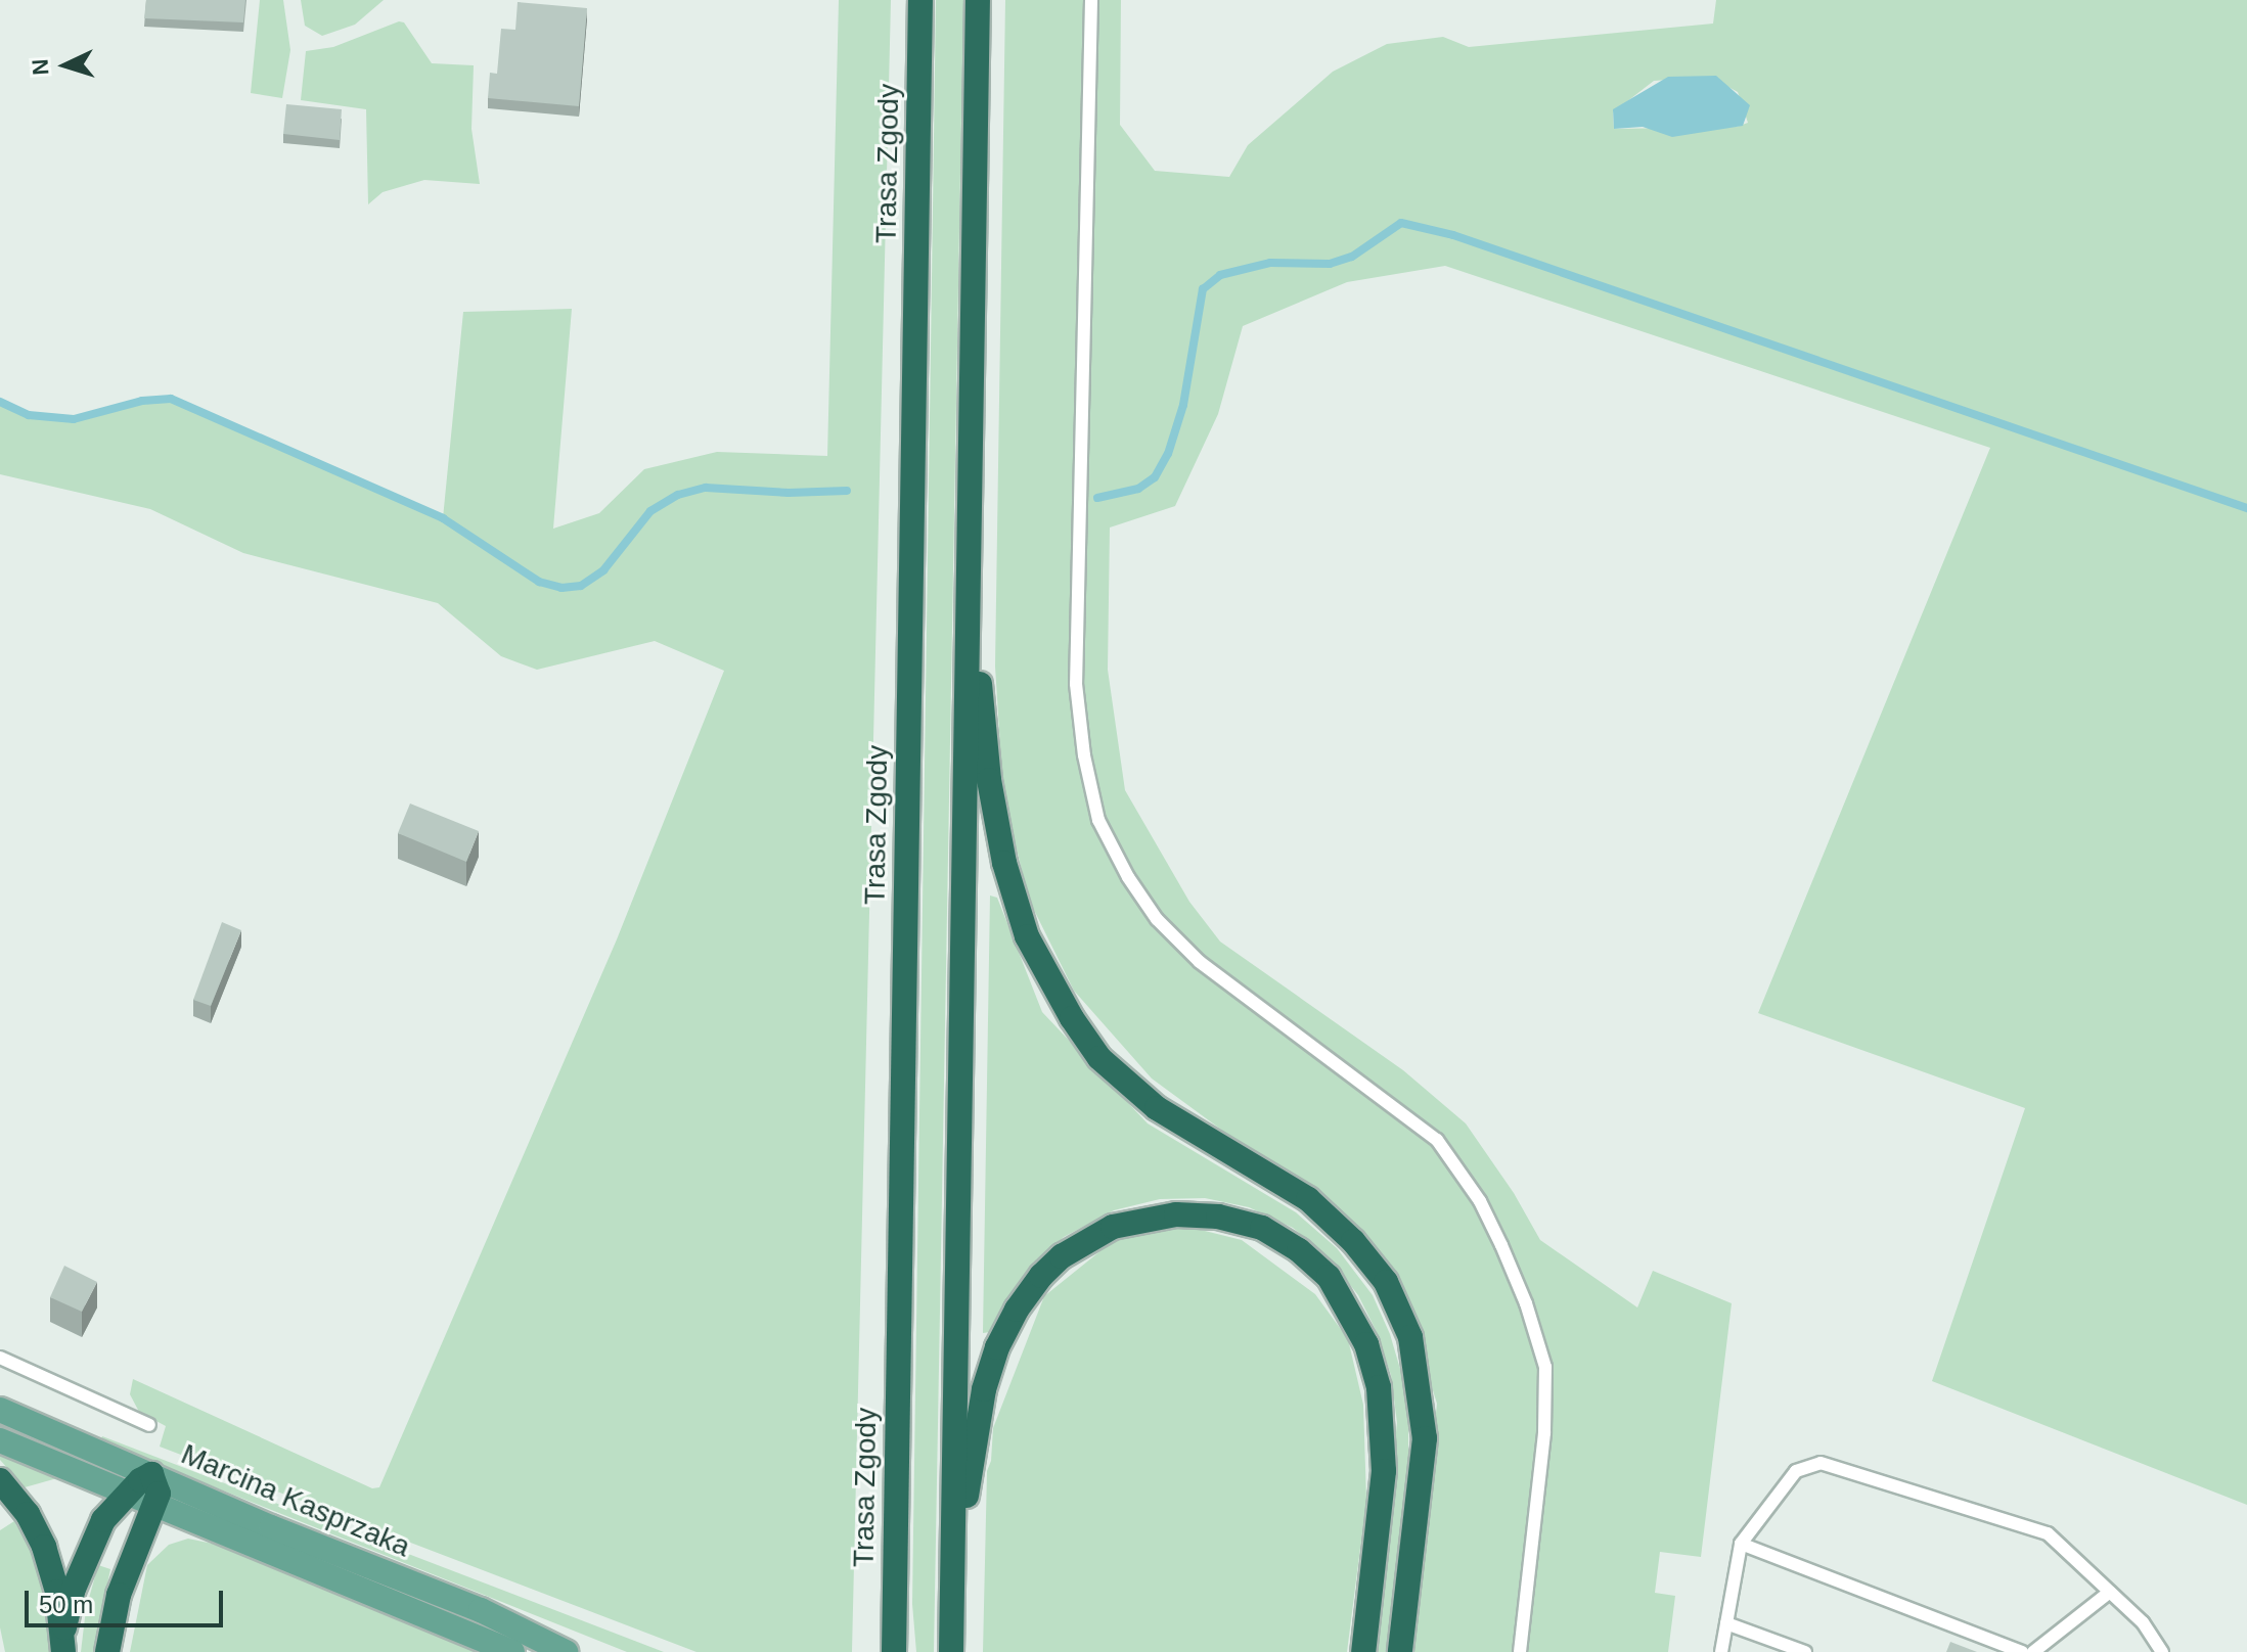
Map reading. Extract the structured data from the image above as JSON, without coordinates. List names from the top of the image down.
{
  "streets": {
    "highway": ["Trasa Zgody"],
    "main road": ["Marcina Kasprzaka"]
  },
  "scale_bar": "50 m",
  "north": "left"
}
